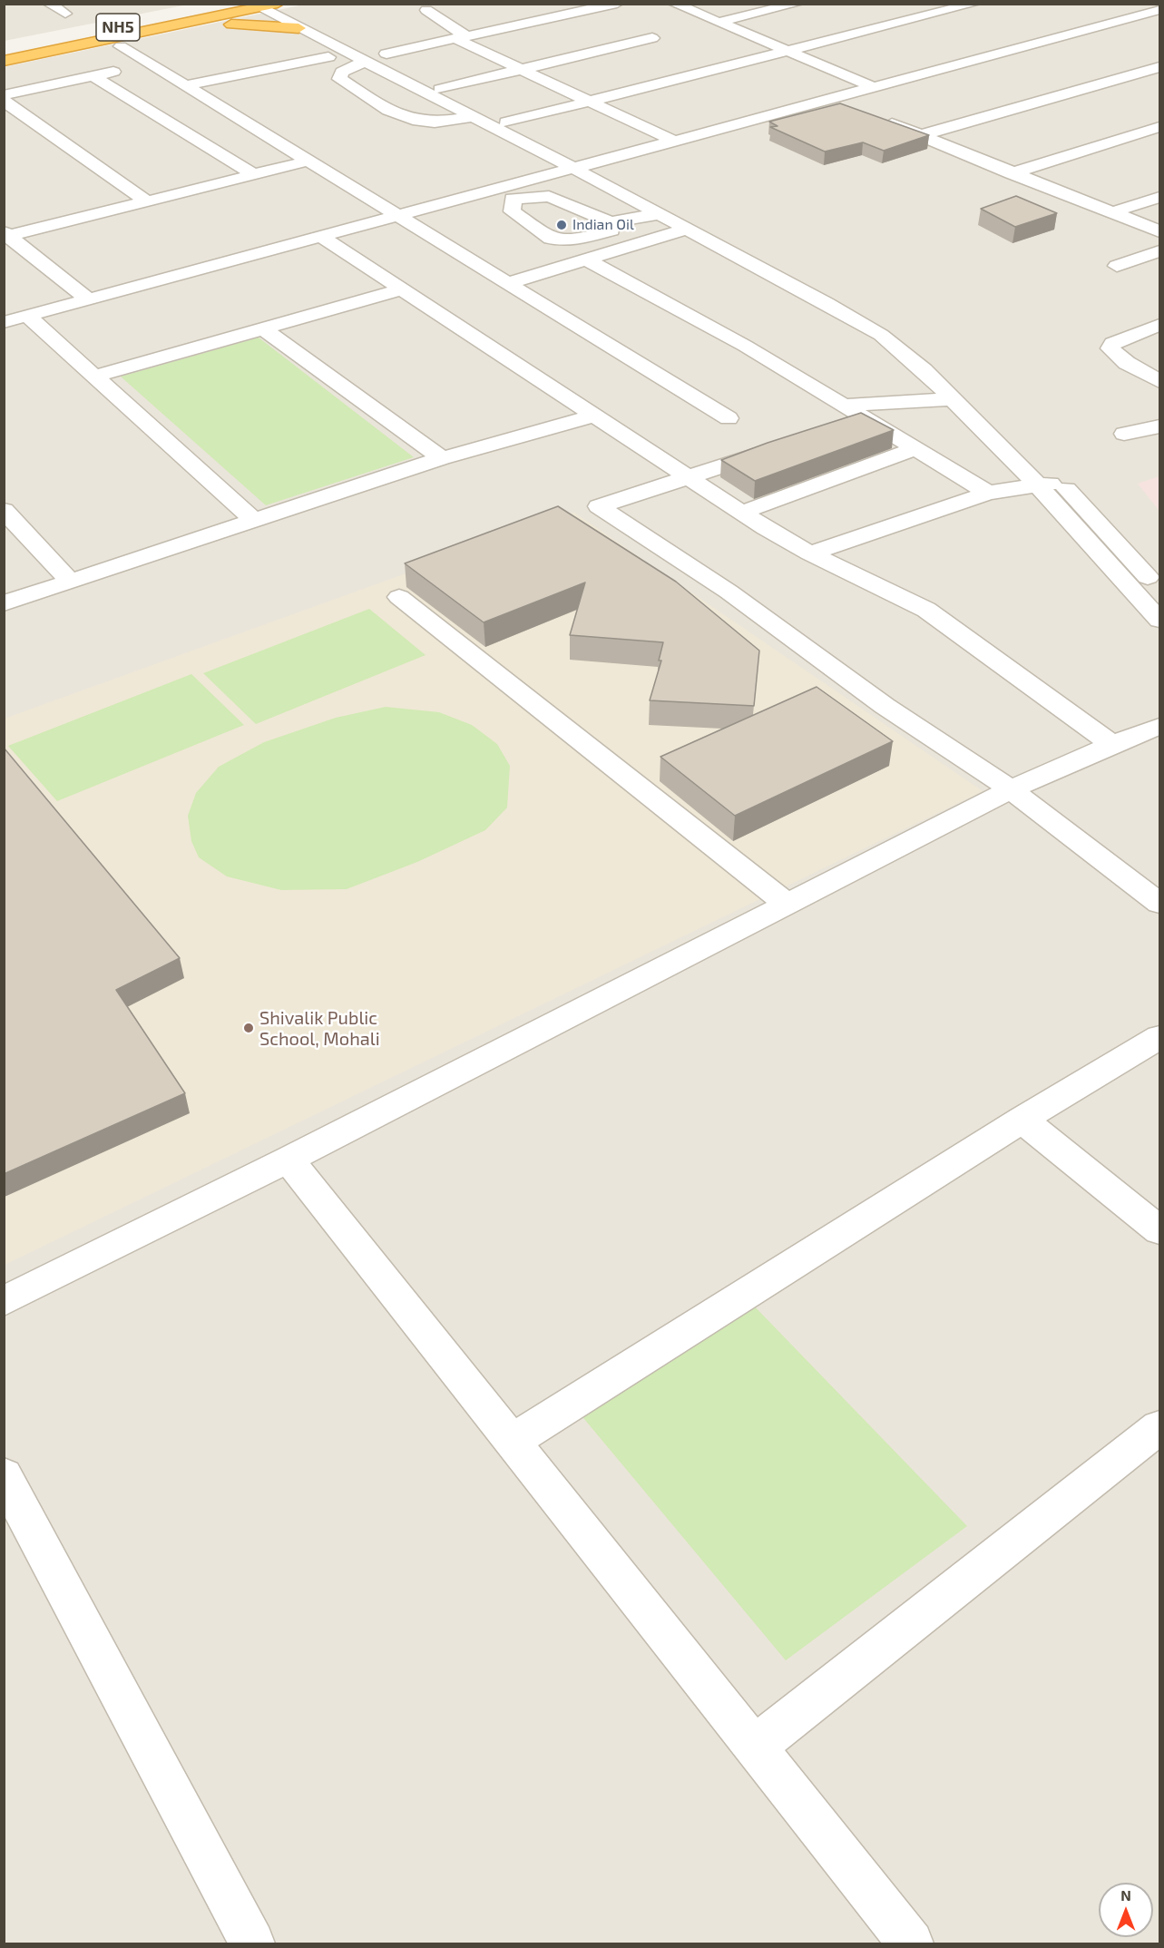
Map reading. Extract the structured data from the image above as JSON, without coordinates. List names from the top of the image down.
{
  "streets": {
    "highway": ["NH5"]
  },
  "places": ["Indian Oil", "Shivalik Public School, Mohali"],
  "north": "top"
}
